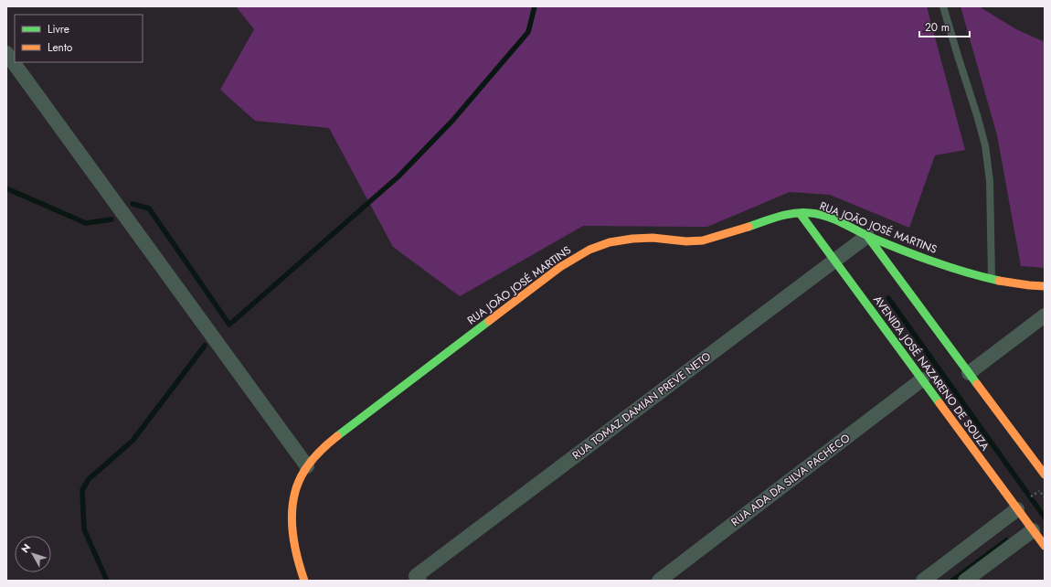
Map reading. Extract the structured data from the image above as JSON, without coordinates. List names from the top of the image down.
{
  "streets": {
    "main road": ["RUA JOÃO JOSÉ MARTINS", "AVENIDA JOSÉ NAZARENO DE SOUZA"],
    "street": ["RUA TOMAZ DAMIAN PREVE NETO", "RUA ADA DA SILVA PACHECO"]
  },
  "crossings": [
    ["RUA JOÃO JOSÉ MARTINS", "AVENIDA JOSÉ NAZARENO DE SOUZA"],
    ["RUA JOÃO JOSÉ MARTINS", "RUA TOMAZ DAMIAN PREVE NETO"],
    ["AVENIDA JOSÉ NAZARENO DE SOUZA", "RUA TOMAZ DAMIAN PREVE NETO"],
    ["AVENIDA JOSÉ NAZARENO DE SOUZA", "RUA ADA DA SILVA PACHECO"]
  ],
  "legend": ["Livre", "Lento"],
  "scale_bar": "20 m",
  "north": "top left"
}
